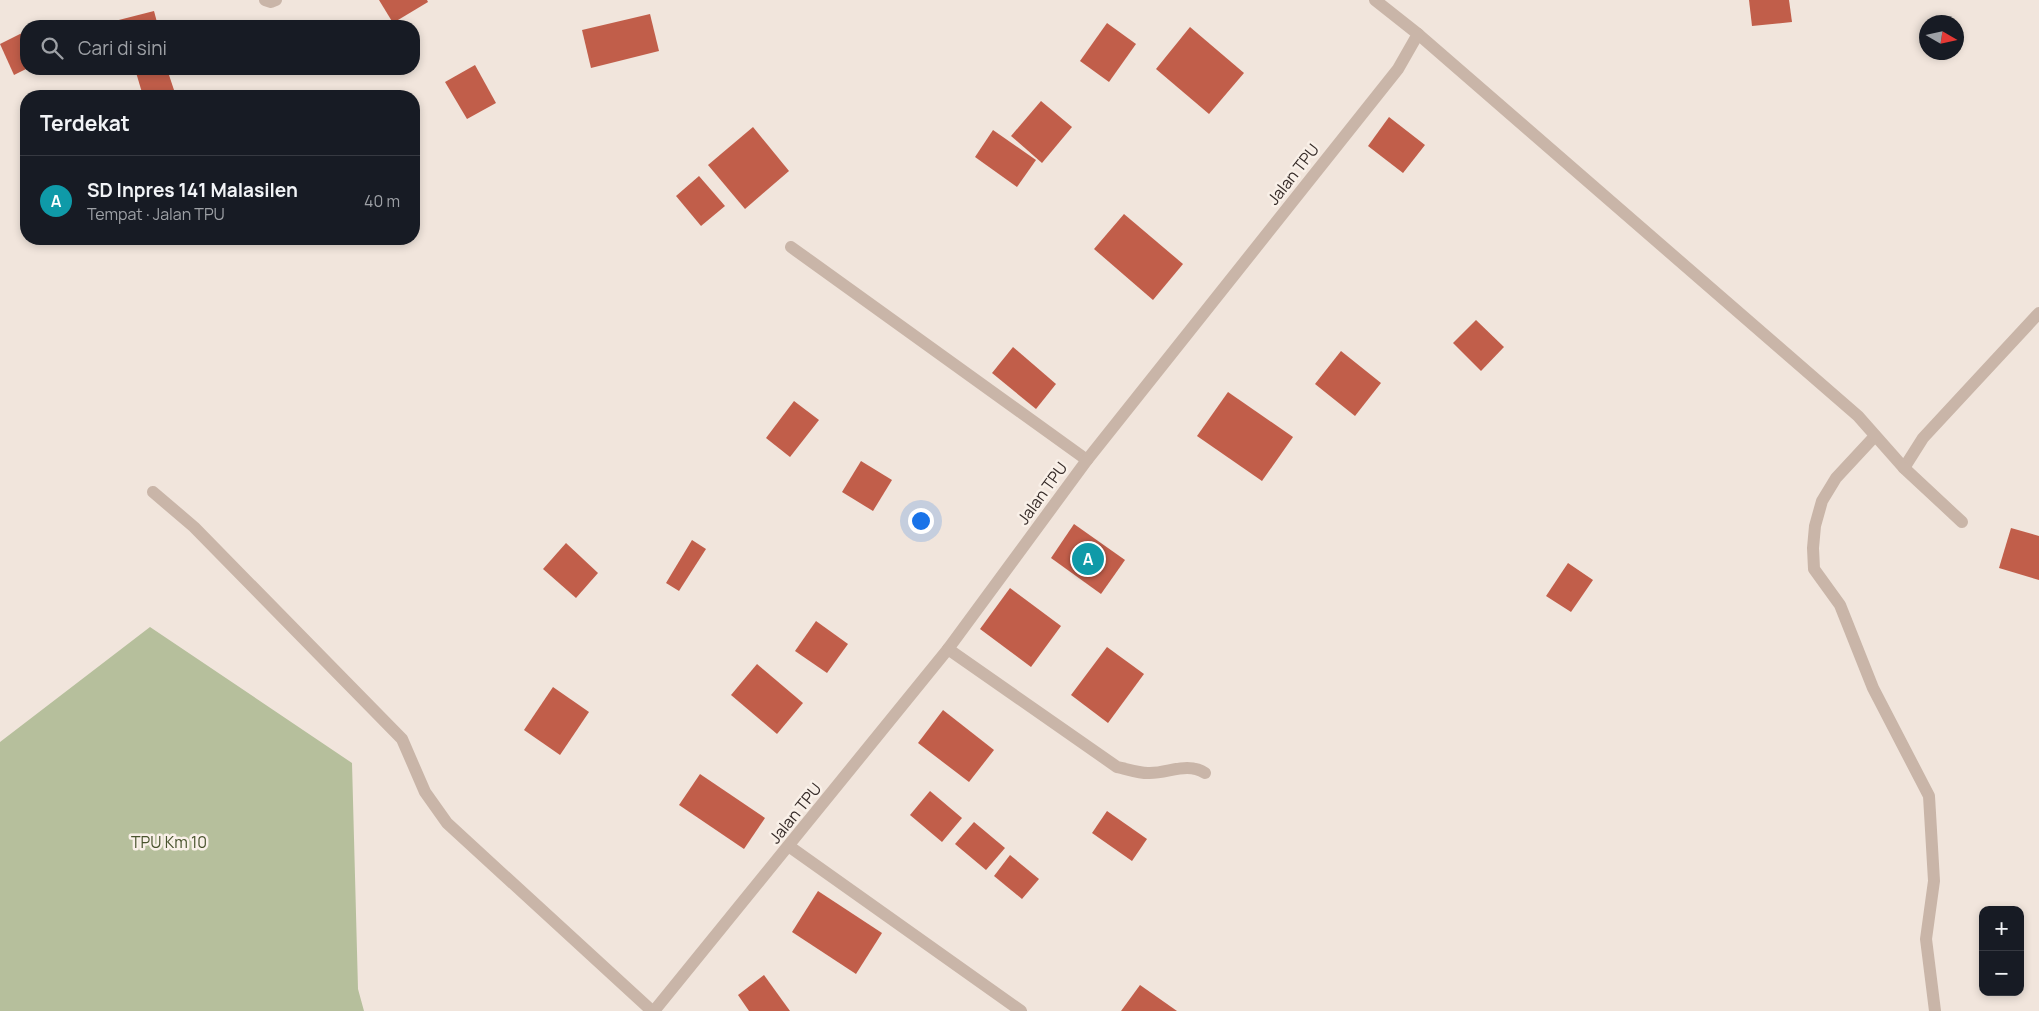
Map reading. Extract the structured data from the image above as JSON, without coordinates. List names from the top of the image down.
{
  "streets": {
    "street": ["Jalan TPU"]
  },
  "parks": ["TPU Km 10"],
  "north": "right",
  "page": {
    "search": "Cari di sini",
    "heading": "Terdekat",
    "list": [
      {
        "mark": "A",
        "name": "SD Inpres 141 Malasilen",
        "note": "Tempat · Jalan TPU",
        "value": "40 m"
      }
    ],
    "pins": "A",
    "map_buttons": ["+", "−"]
  }
}
